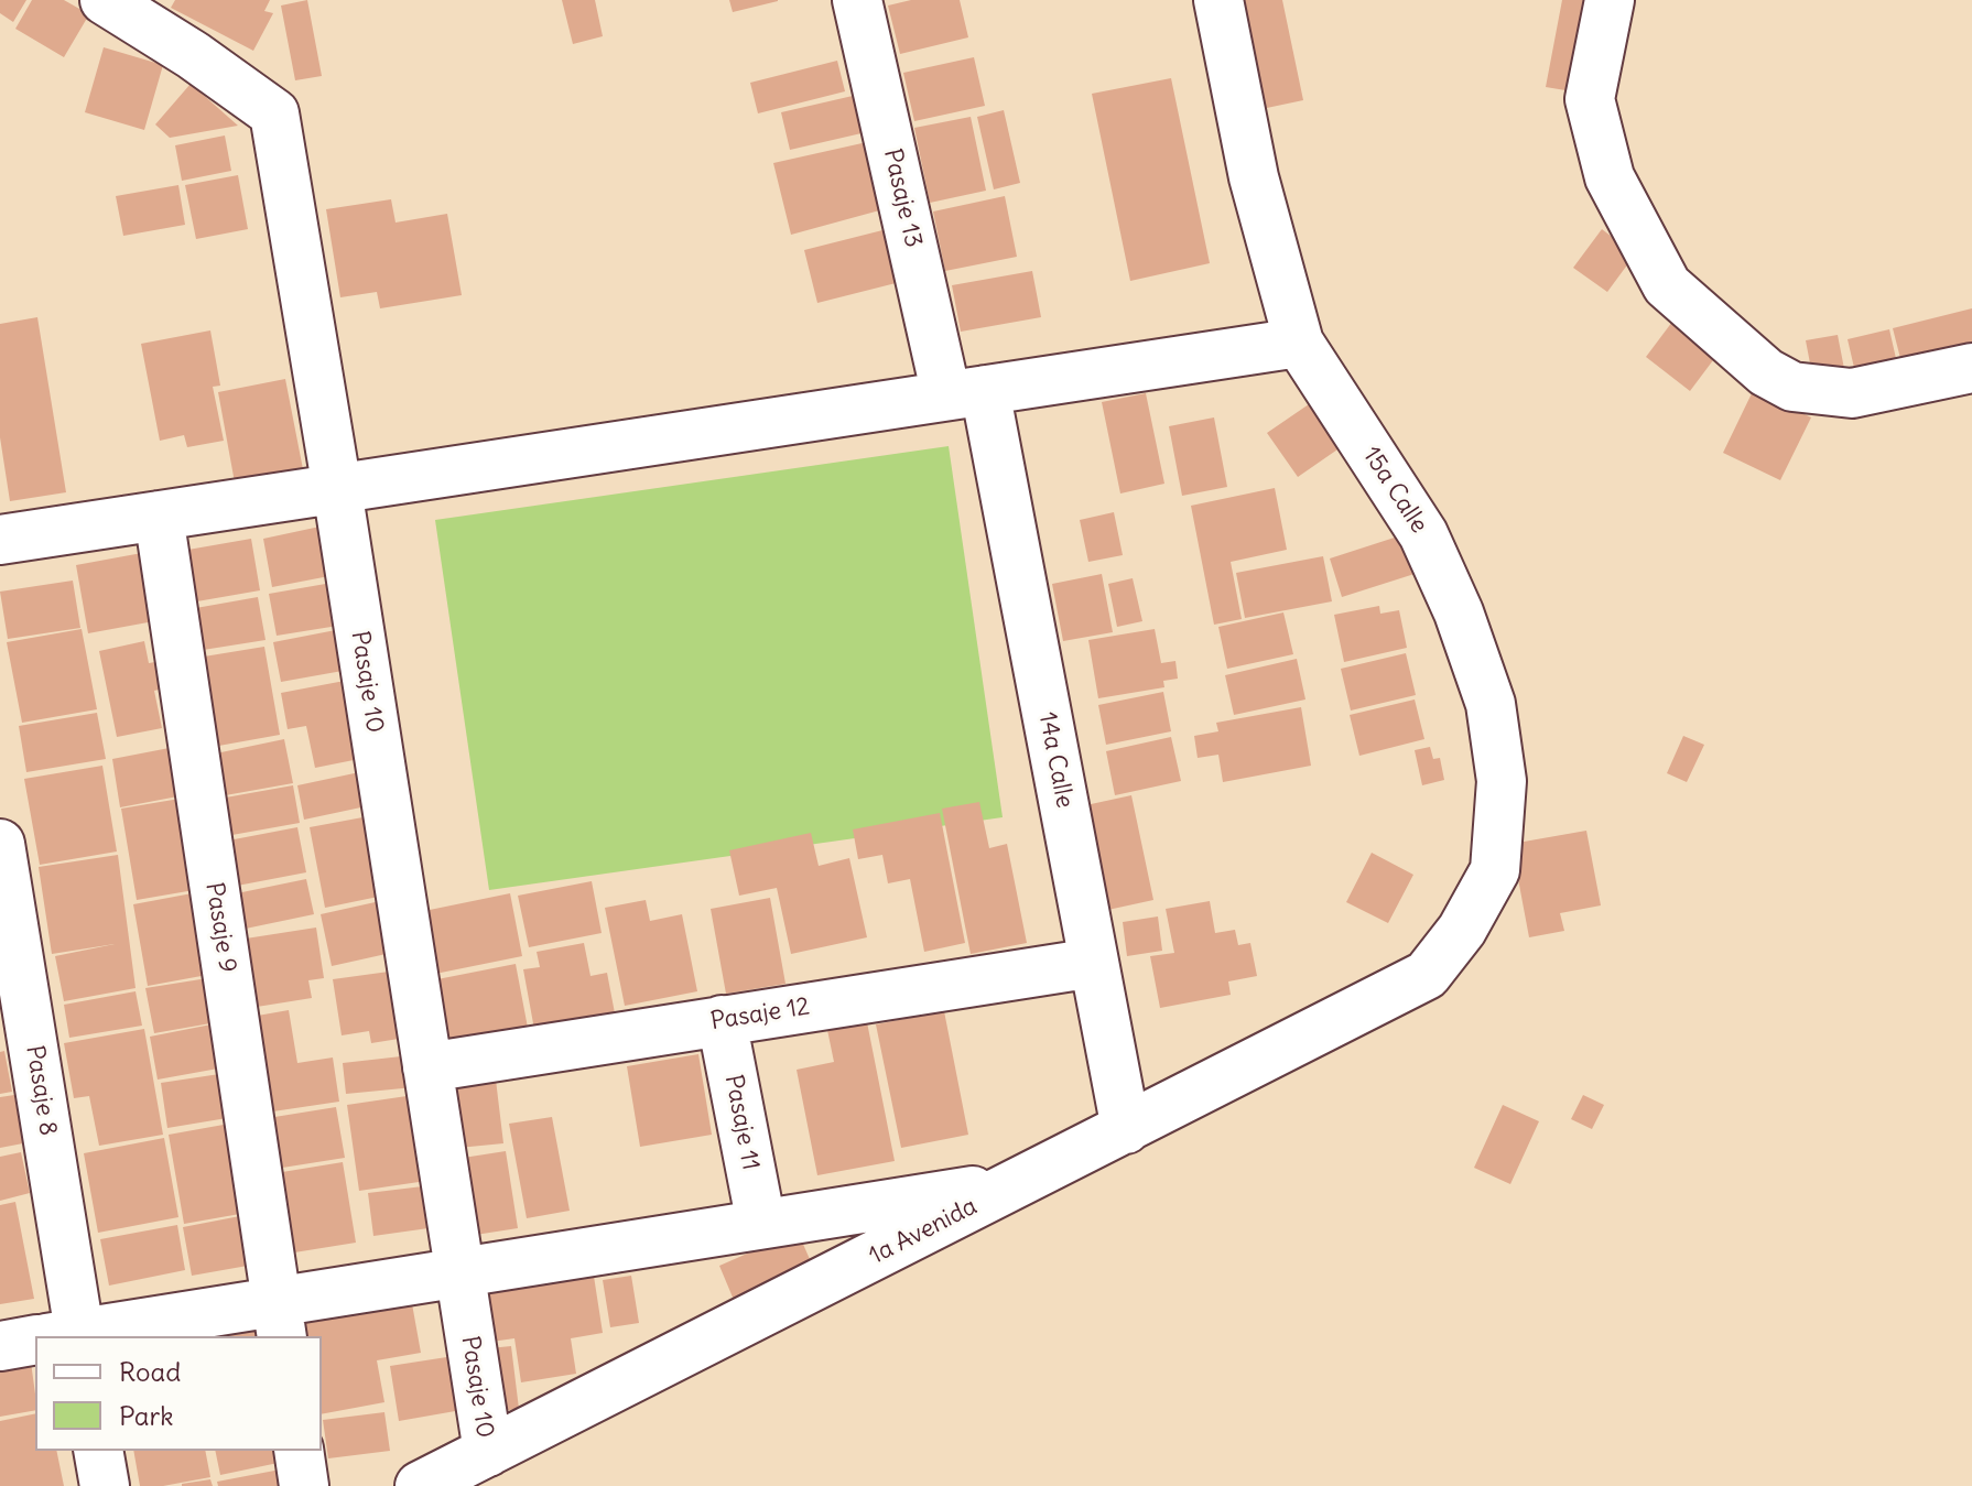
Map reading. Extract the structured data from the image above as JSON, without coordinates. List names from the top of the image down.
{
  "streets": {
    "street": [
      "Pasaje 13",
      "15a Calle",
      "Pasaje 10",
      "14a Calle",
      "Pasaje 9",
      "Pasaje 12",
      "Pasaje 8",
      "Pasaje 11",
      "1a Avenida"
    ]
  },
  "crossings": [
    ["Pasaje 13", "14a Calle"],
    ["15a Calle", "1a Avenida"],
    ["Pasaje 10", "Pasaje 12"],
    ["Pasaje 10", "1a Avenida"],
    ["14a Calle", "Pasaje 12"],
    ["14a Calle", "1a Avenida"],
    ["Pasaje 12", "Pasaje 11"]
  ],
  "legend": ["Road", "Park"]
}
